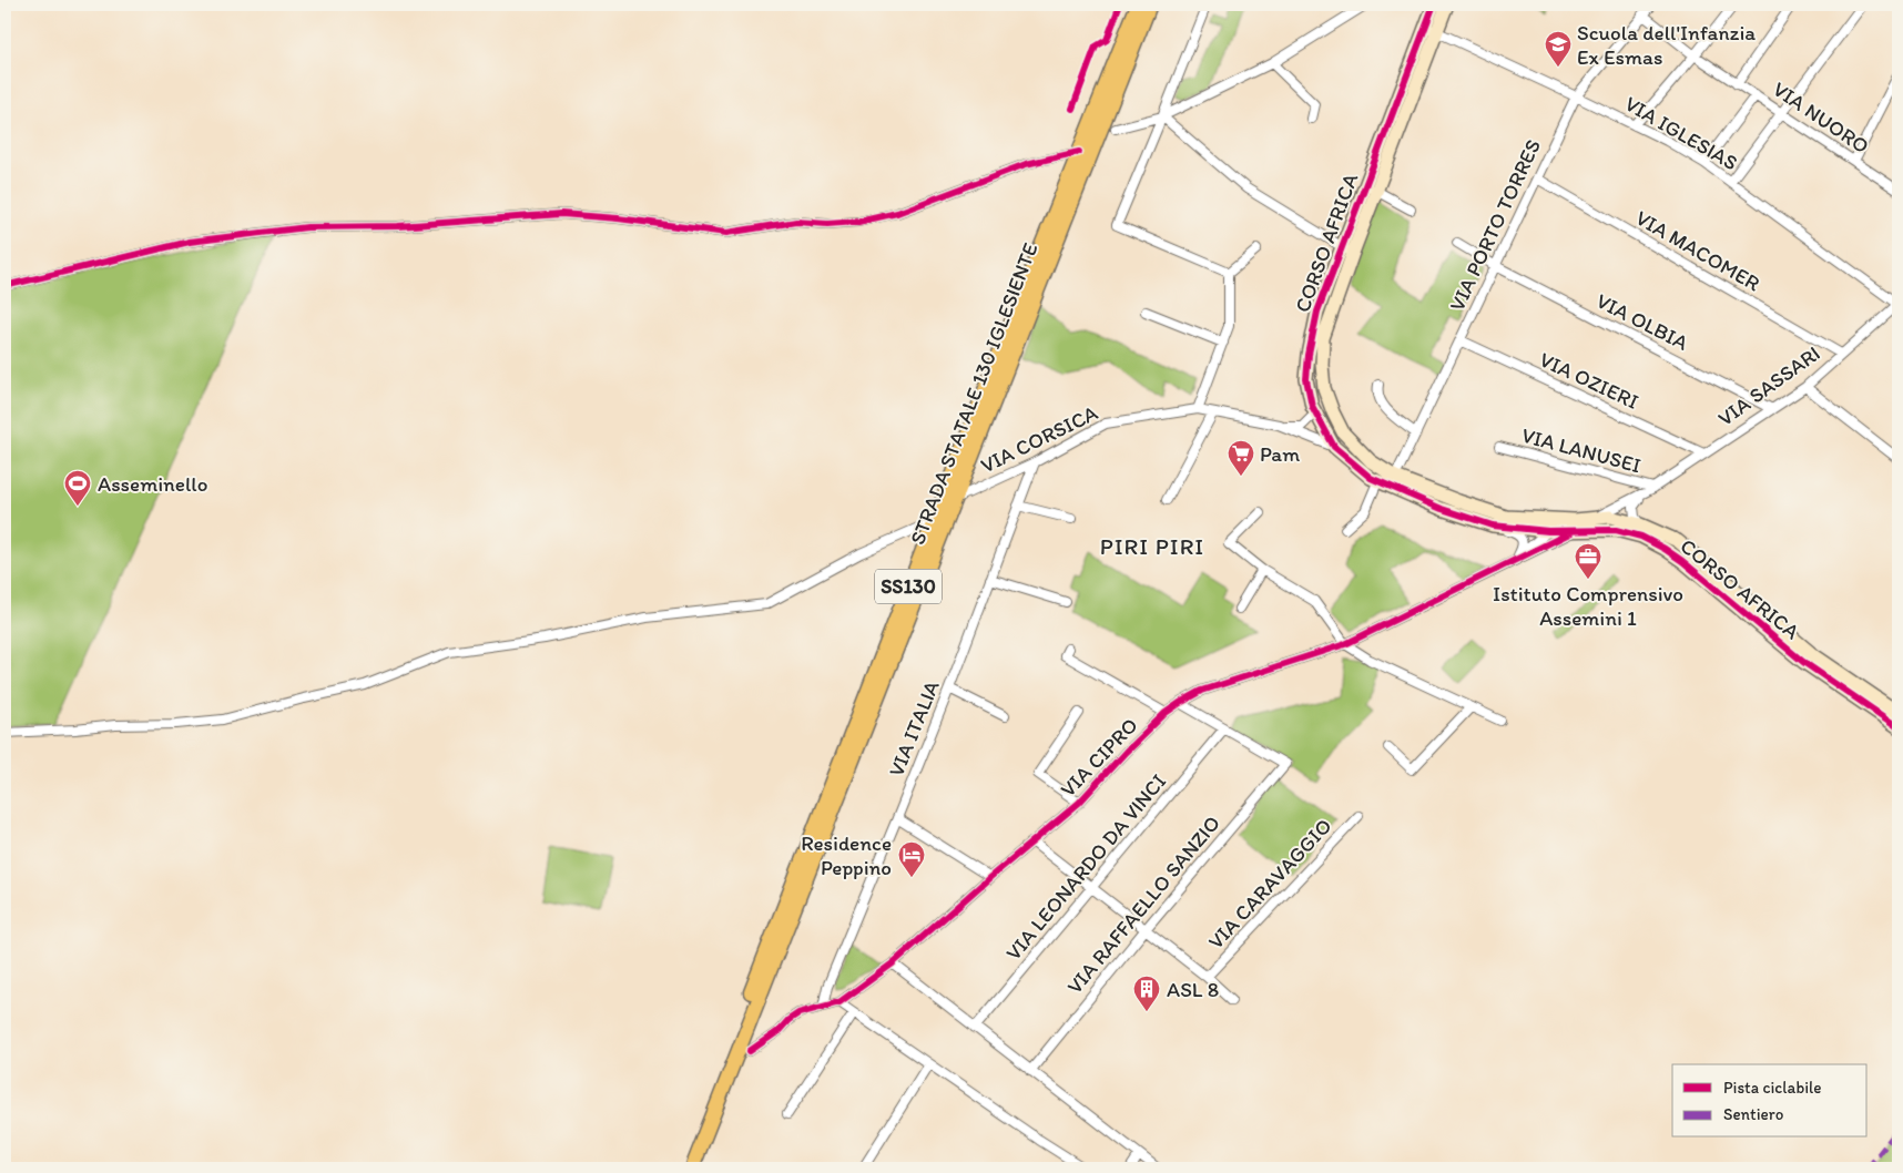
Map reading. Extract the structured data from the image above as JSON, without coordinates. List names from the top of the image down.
{
  "streets": {
    "main road": ["STRADA STATALE 130 IGLESIENTE", "SS130"],
    "street": [
      "VIA NUORO",
      "VIA IGLESIAS",
      "VIA PORTO TORRES",
      "CORSO AFRICA",
      "VIA MACOMER",
      "VIA OLBIA",
      "VIA OZIERI",
      "VIA SASSARI",
      "VIA CORSICA",
      "VIA LANUSEI",
      "VIA ITALIA",
      "VIA CIPRO",
      "VIA LEONARDO DA VINCI",
      "VIA CARAVAGGIO",
      "VIA RAFFAELLO SANZIO"
    ]
  },
  "crossings": [
    ["VIA NUORO", "VIA PORTO TORRES"],
    ["VIA IGLESIAS", "VIA PORTO TORRES"],
    ["VIA IGLESIAS", "CORSO AFRICA"],
    ["VIA IGLESIAS", "VIA SASSARI"],
    ["VIA PORTO TORRES", "CORSO AFRICA"],
    ["VIA PORTO TORRES", "VIA MACOMER"],
    ["VIA PORTO TORRES", "VIA OLBIA"],
    ["VIA PORTO TORRES", "VIA OZIERI"],
    ["CORSO AFRICA", "VIA SASSARI"],
    ["CORSO AFRICA", "VIA CORSICA"],
    ["CORSO AFRICA", "VIA CIPRO"],
    ["VIA MACOMER", "VIA SASSARI"],
    ["VIA OLBIA", "VIA SASSARI"],
    ["VIA OZIERI", "VIA SASSARI"],
    ["VIA SASSARI", "VIA LANUSEI"],
    ["VIA SASSARI", "VIA CIPRO"],
    ["STRADA STATALE 130 IGLESIENTE", "VIA CORSICA"],
    ["VIA CORSICA", "VIA ITALIA"],
    ["VIA ITALIA", "VIA CIPRO"],
    ["VIA LEONARDO DA VINCI", "VIA RAFFAELLO SANZIO"]
  ],
  "districts": ["PIRI PIRI"],
  "places": {
    "school or university": ["Scuola dell'Infanzia Ex Esmas"],
    "supermarket": ["Pam"],
    "sports": ["Asseminello"],
    "office": ["Istituto Comprensivo Assemini 1"],
    "hotel": ["Residence Peppino"],
    "building": ["ASL 8"]
  },
  "legend": ["Pista ciclabile", "Sentiero"]
}
